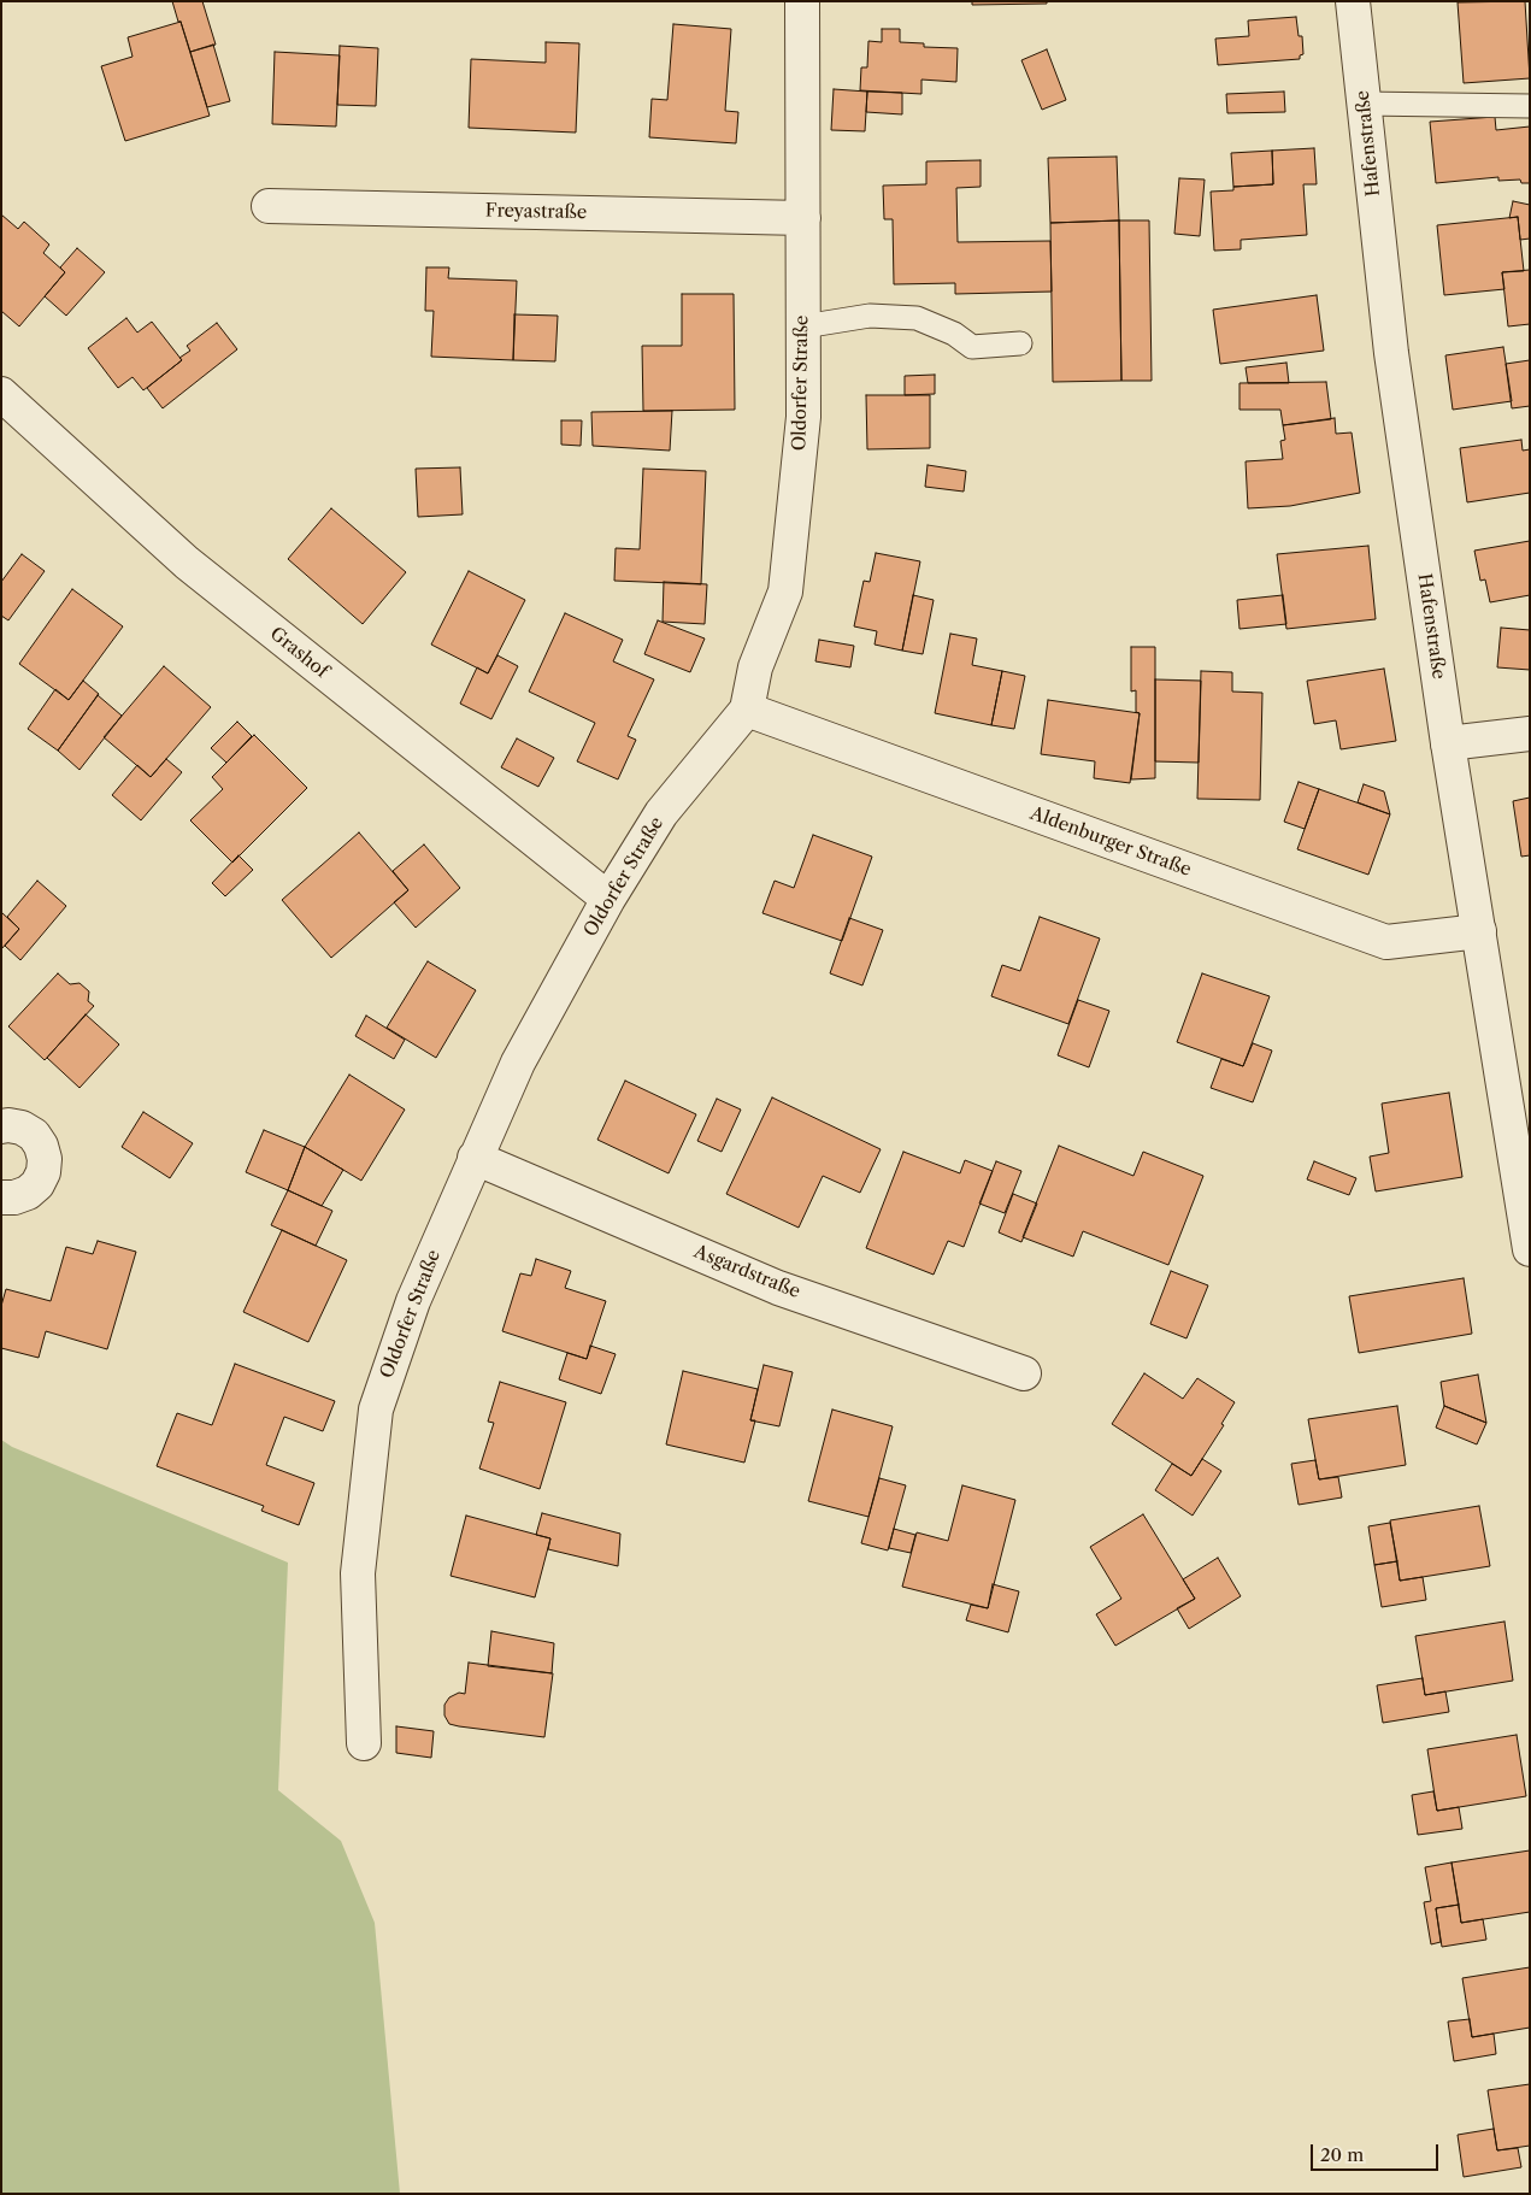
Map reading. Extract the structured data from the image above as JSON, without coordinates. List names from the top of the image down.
{
  "streets": {
    "street": [
      "Hafenstraße",
      "Freyastraße",
      "Oldorfer Straße",
      "Grashof",
      "Aldenburger Straße",
      "Asgardstraße"
    ]
  },
  "crossings": [
    ["Hafenstraße", "Aldenburger Straße"],
    ["Freyastraße", "Oldorfer Straße"],
    ["Oldorfer Straße", "Grashof"],
    ["Oldorfer Straße", "Aldenburger Straße"],
    ["Oldorfer Straße", "Asgardstraße"]
  ],
  "scale_bar": "20 m"
}
